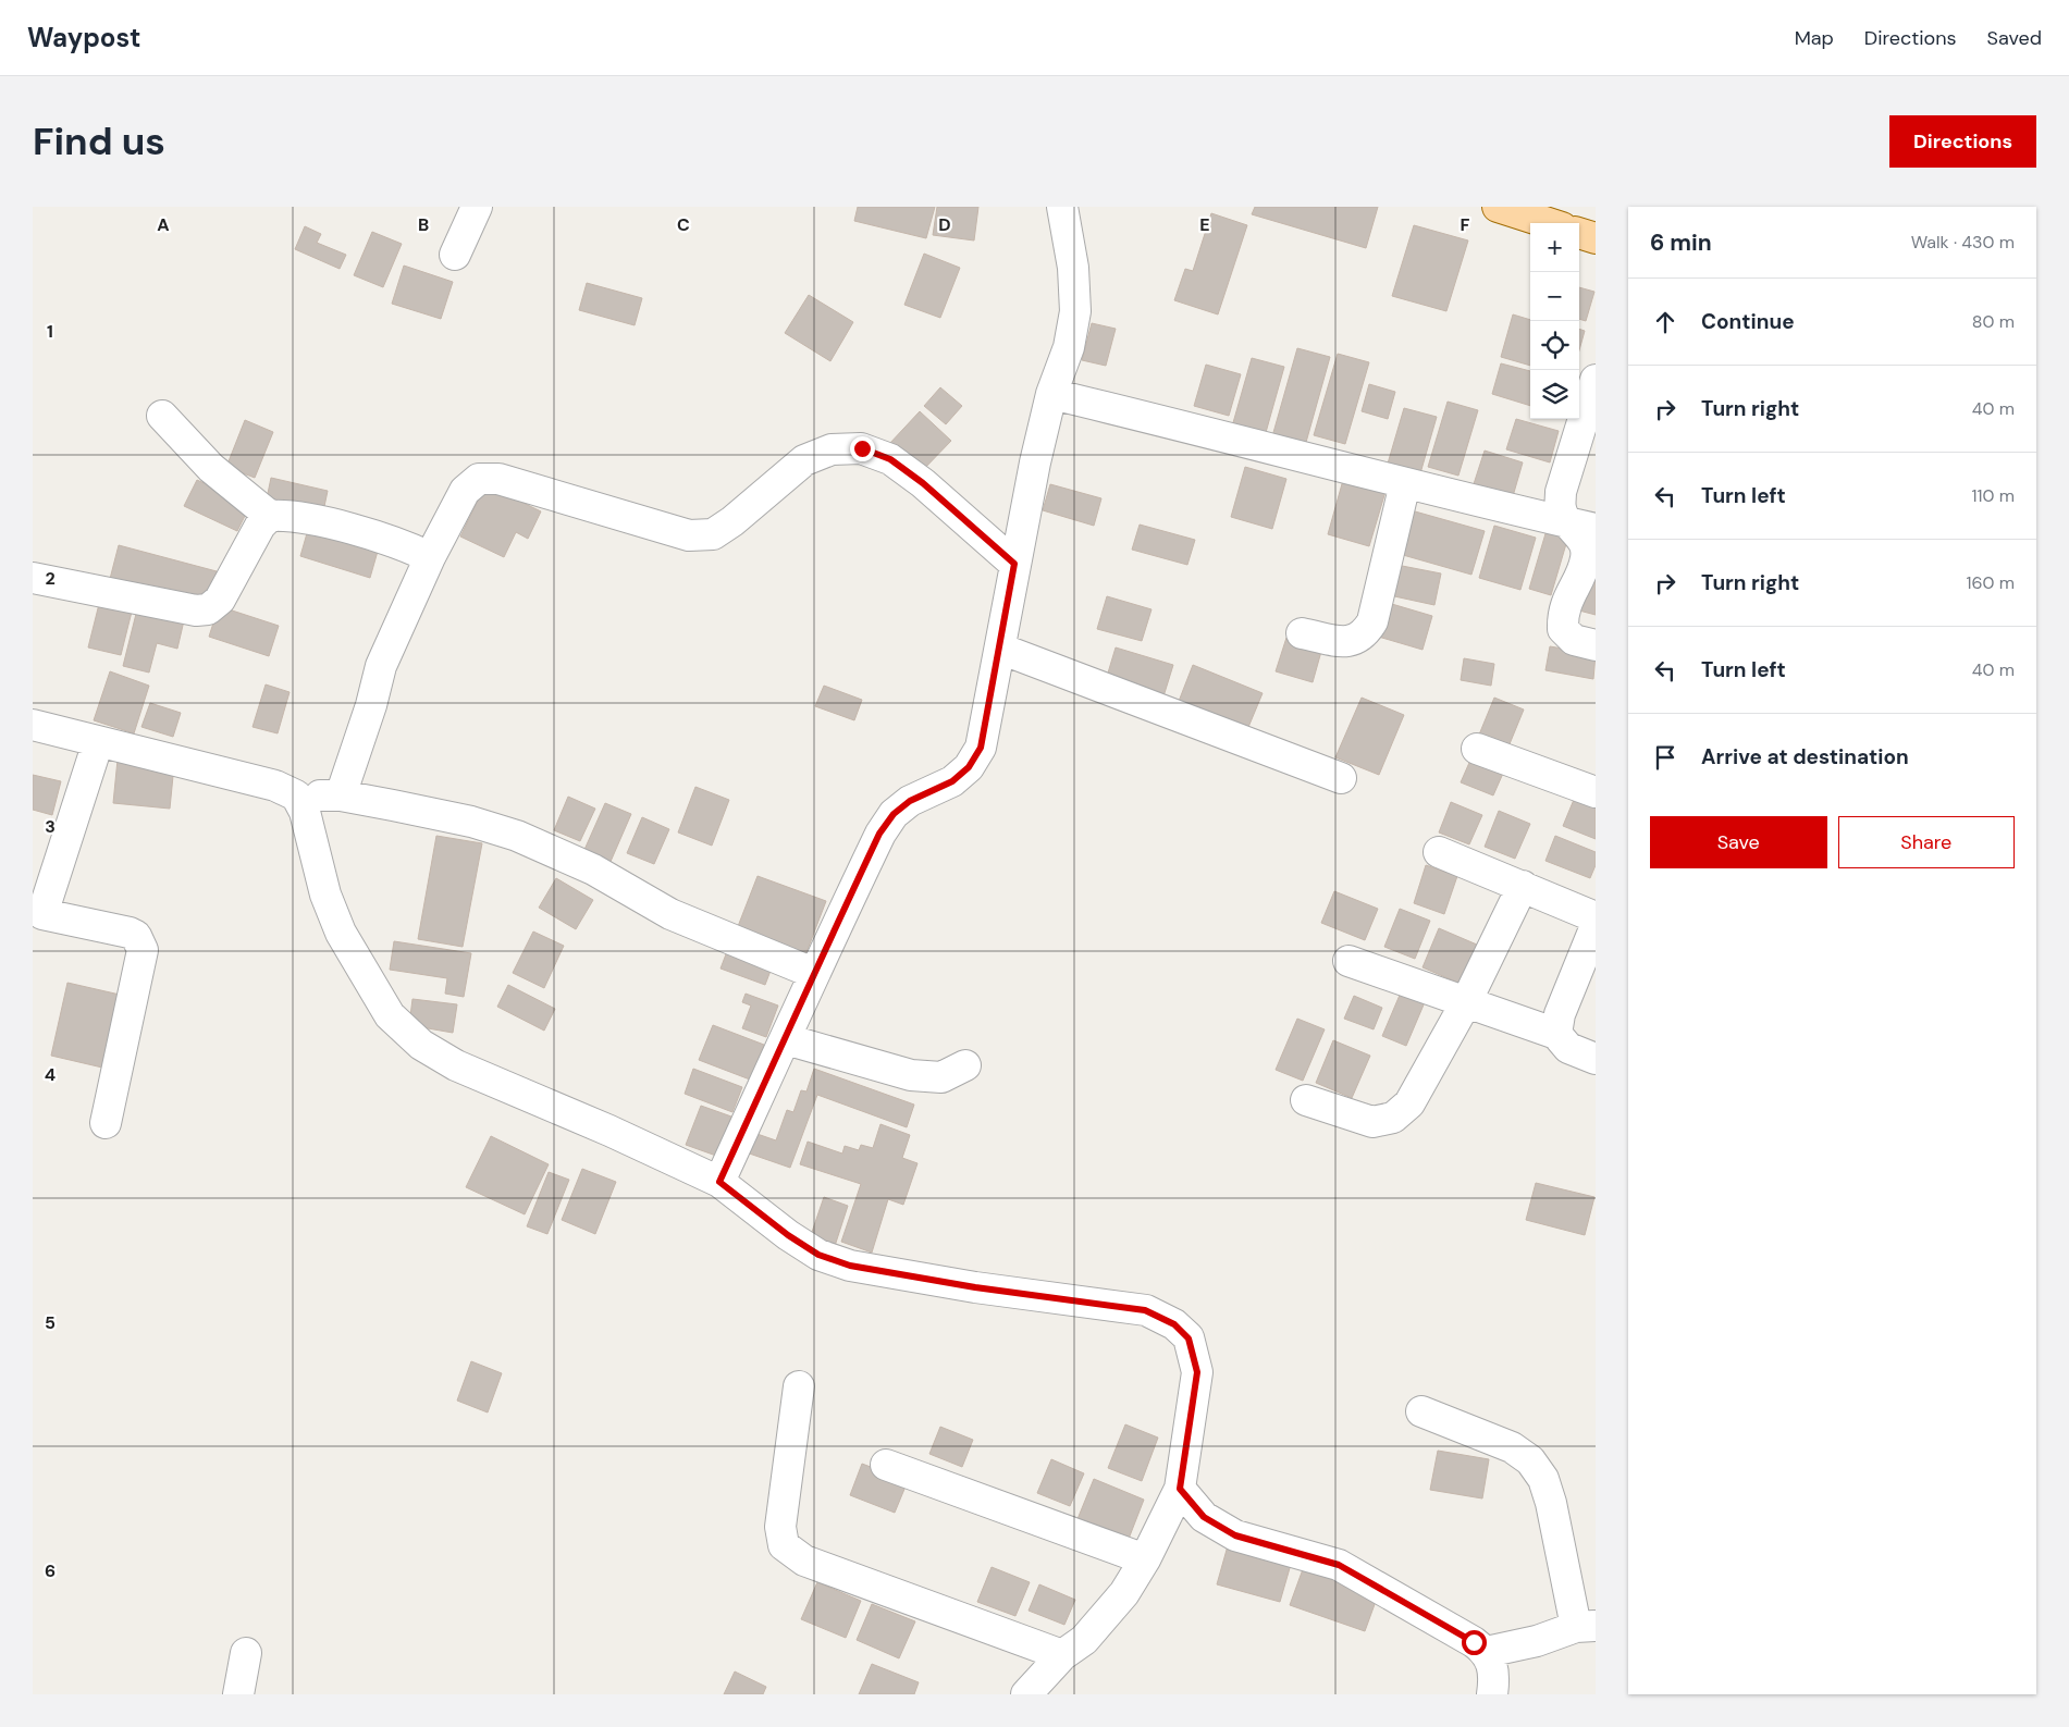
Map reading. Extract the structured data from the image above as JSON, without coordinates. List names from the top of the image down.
{
  "page": {
    "header": "Waypost",
    "nav": ["Map", "Directions", "Saved"],
    "buttons": [
      "Directions",
      ["Save", "Share"]
    ],
    "title": "Find us",
    "heading": ["6 min", "Walk · 430 m"],
    "map_buttons": ["+", "−"],
    "list": [
      ["Continue", "80 m"],
      ["Turn right", "40 m"],
      ["Turn left", "110 m"],
      ["Turn right", "160 m"],
      ["Turn left", "40 m"],
      "Arrive at destination"
    ]
  },
  "grid": {
    "columns": [
      "A",
      "B",
      "C",
      "D",
      "E",
      "F"
    ],
    "rows": [
      "1",
      "2",
      "3",
      "4",
      "5",
      "6"
    ]
  }
}
